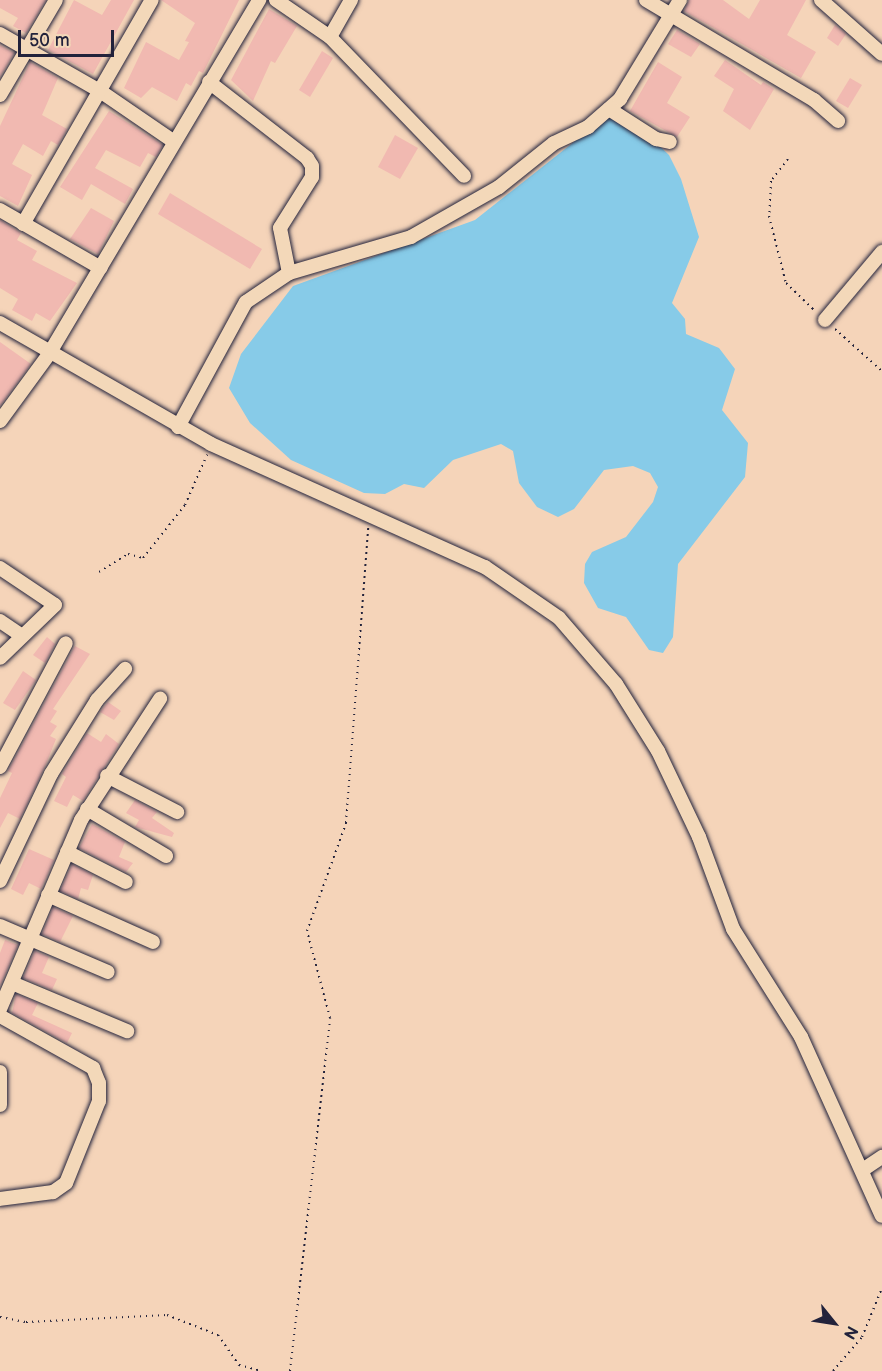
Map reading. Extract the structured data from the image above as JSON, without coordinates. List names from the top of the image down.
{
  "scale_bar": "50 m",
  "north": "bottom right"
}
